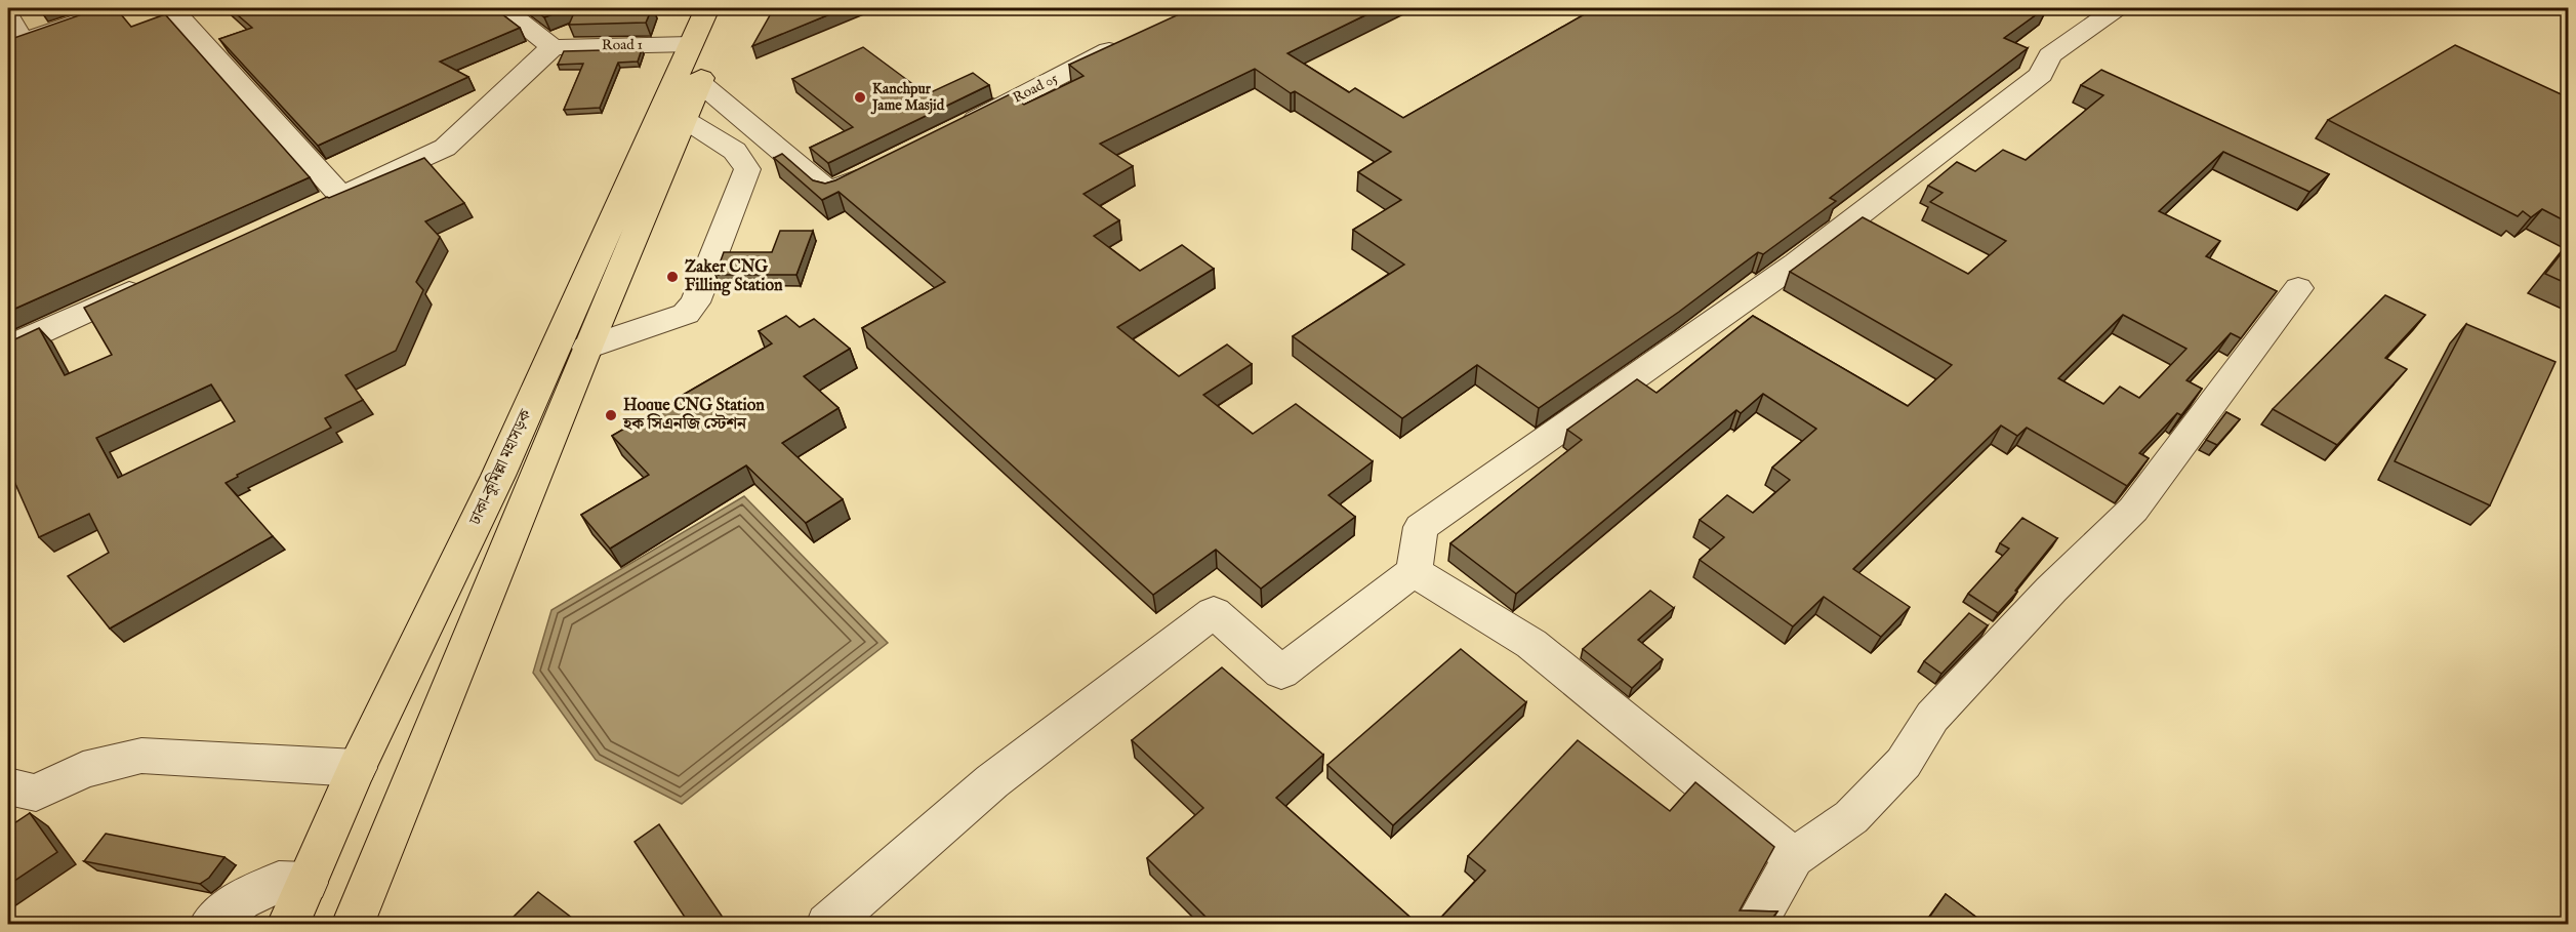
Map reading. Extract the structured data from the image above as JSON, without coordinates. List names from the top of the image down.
{
  "streets": {
    "highway": ["ঢাকা–কুমিল্লা মহাসড়ক"],
    "street": ["Road 1", "Road 05"]
  },
  "crossings": [
    ["Road 1", "ঢাকা–কুমিল্লা মহাসড়ক"]
  ],
  "places": ["Kanchpur Jame Masjid", "Zaker CNG Filling Station", "Hoque CNG Station হক সিএনজি স্টেশন"]
}
